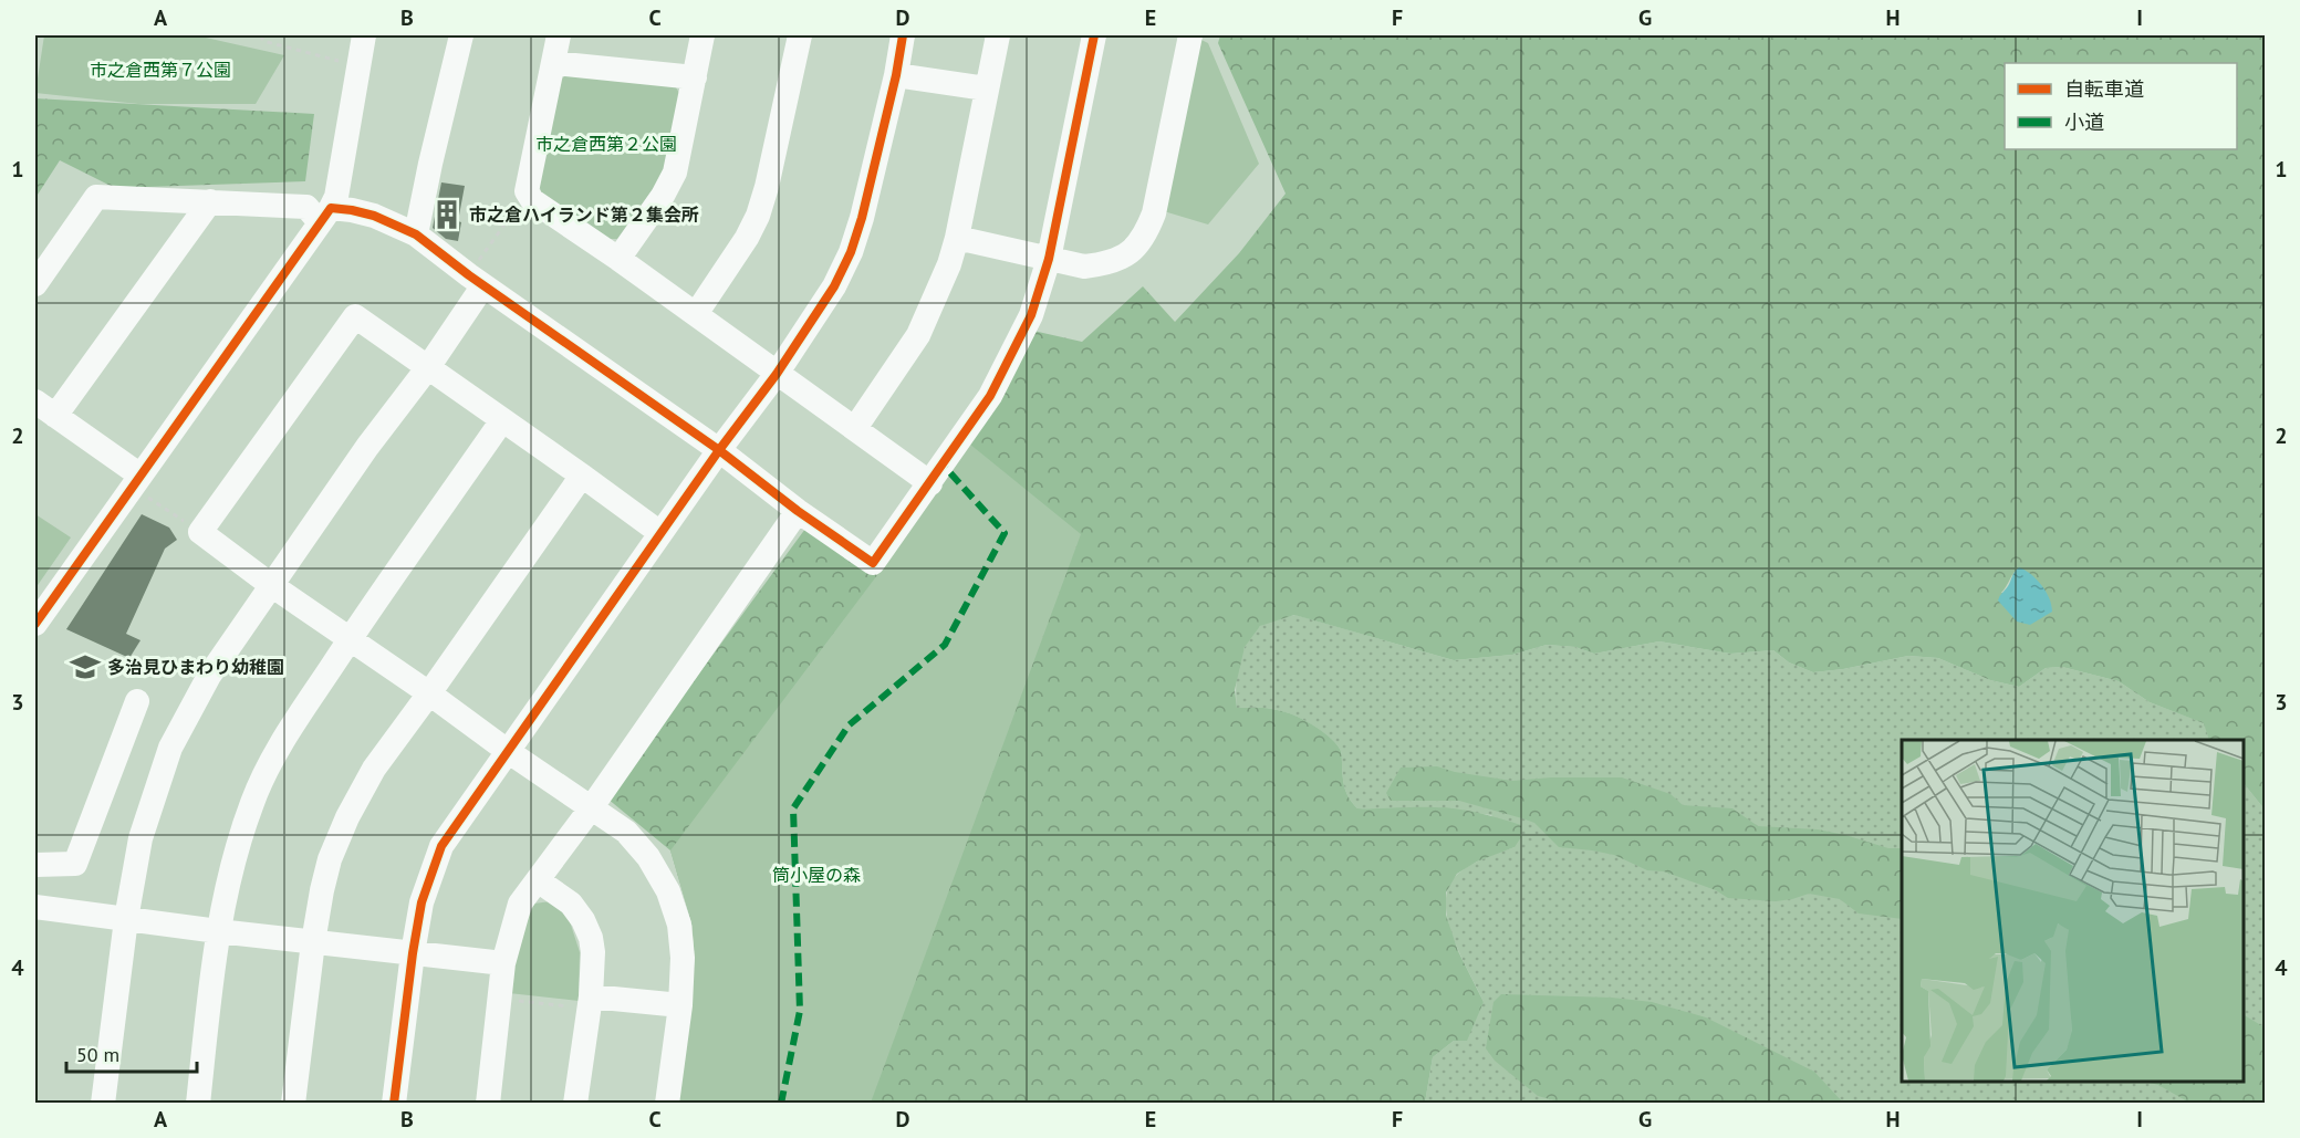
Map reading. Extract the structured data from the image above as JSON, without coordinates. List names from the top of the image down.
{
  "parks": ["市之倉西第７公園", "市之倉西第２公園", "筒小屋の森"],
  "places": {
    "building": ["市之倉ハイランド第２集会所"],
    "school or university": ["多治見ひまわり幼稚園"]
  },
  "legend": ["自転車道", "小道"],
  "scale_bar": "50 m",
  "grid": {
    "columns": [
      "A",
      "B",
      "C",
      "D",
      "E",
      "F",
      "G",
      "H",
      "I"
    ],
    "rows": [
      "1",
      "2",
      "3",
      "4"
    ]
  }
}
